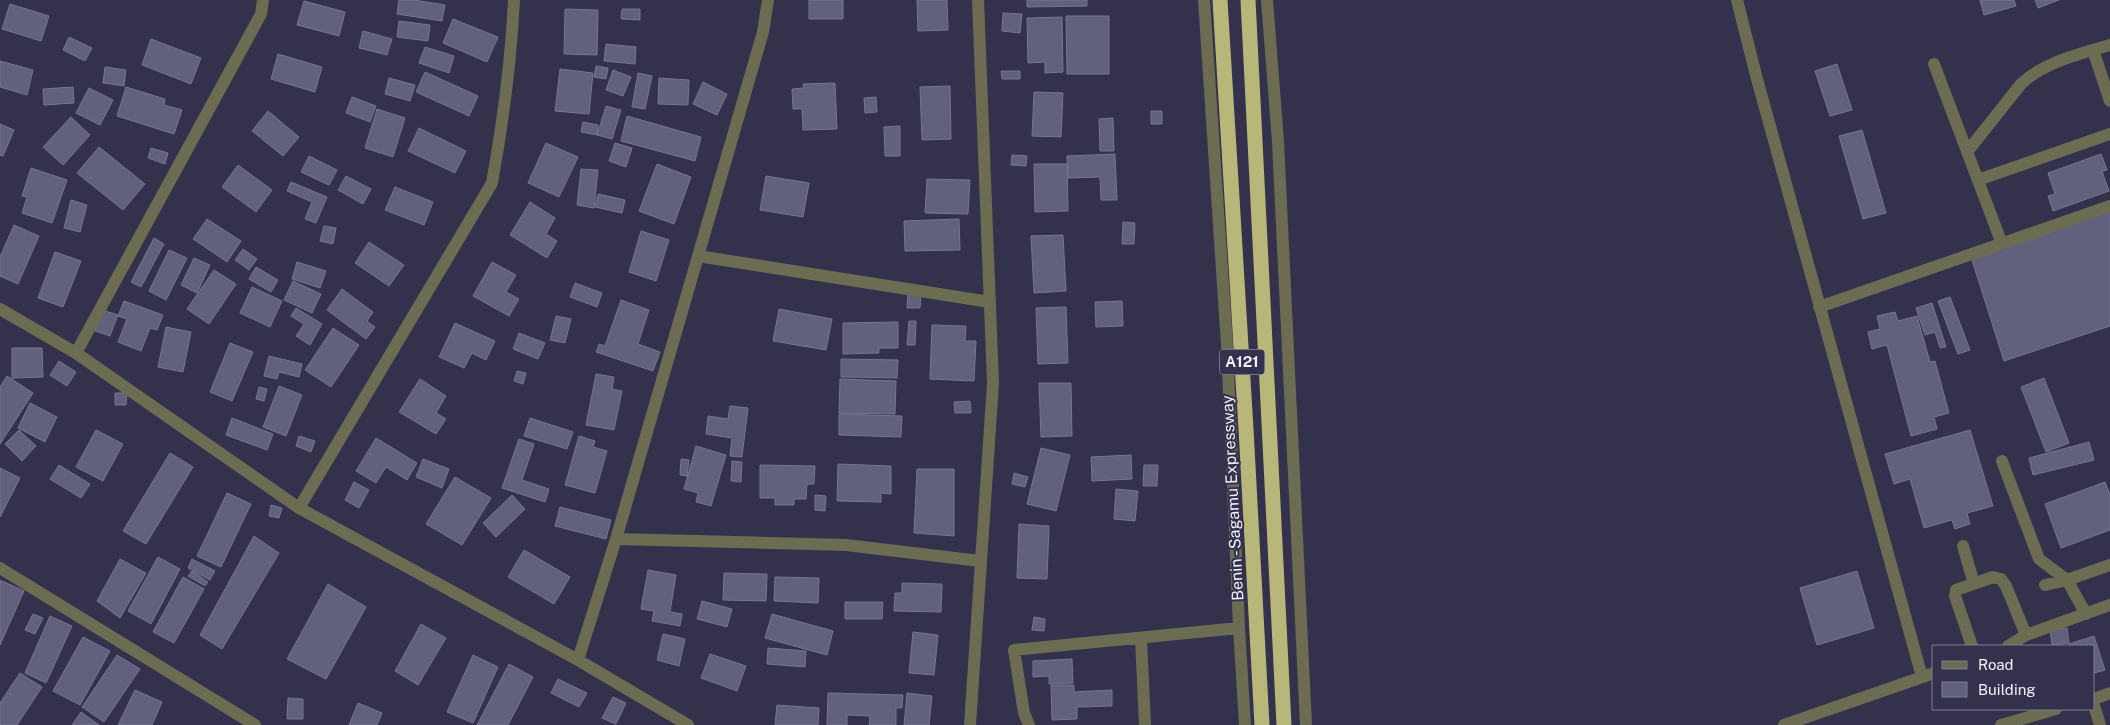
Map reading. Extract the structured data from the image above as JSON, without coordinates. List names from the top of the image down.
{
  "streets": {
    "highway": ["A121", "Benin - Sagamu Expressway"]
  },
  "legend": ["Road", "Building"]
}
